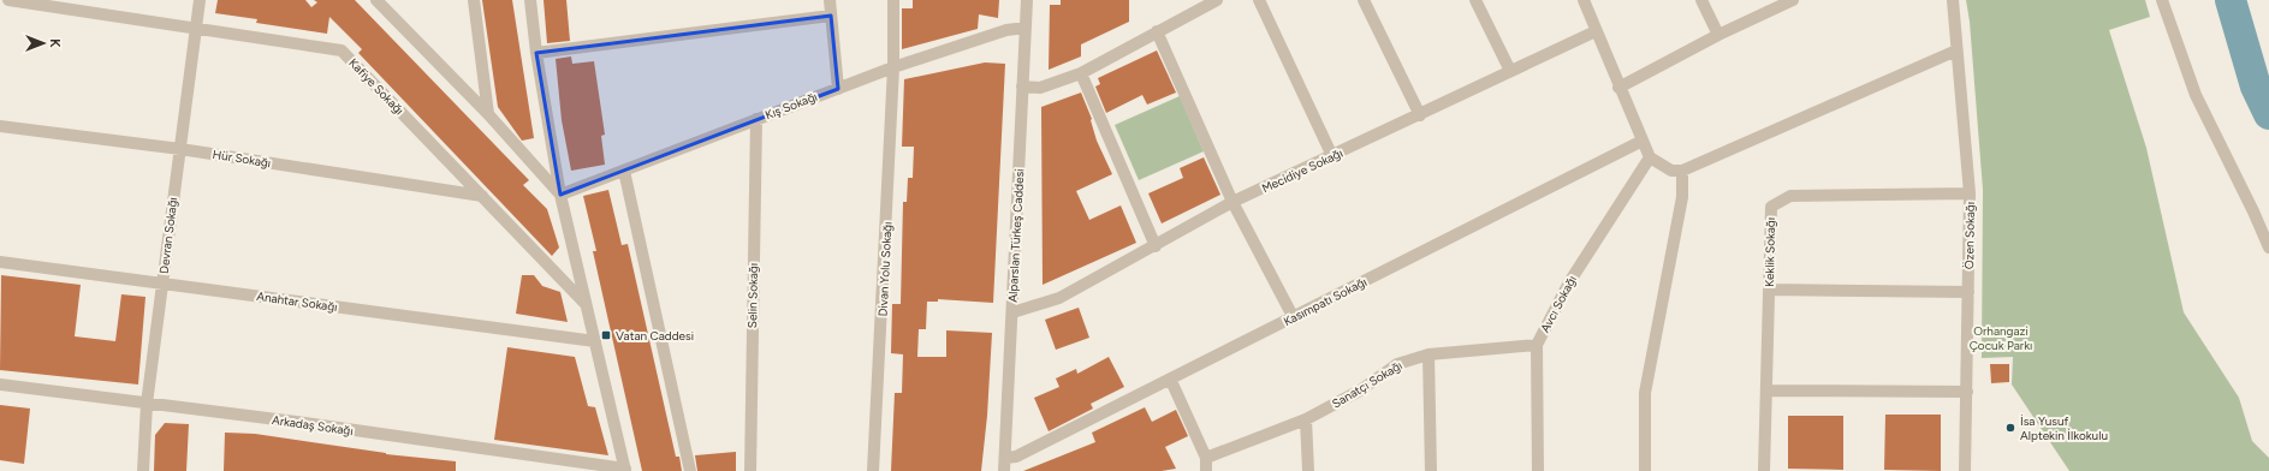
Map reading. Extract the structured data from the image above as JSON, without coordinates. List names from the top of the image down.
{
  "streets": {
    "street": [
      "Kafiye Sokağı",
      "Kış Sokağı",
      "Hür Sokağı",
      "Mecidiye Sokağı",
      "Devran Sokağı",
      "Alparslan Türkeş Caddesi",
      "Özen Sokağı",
      "Keklik Sokağı",
      "Divan Yolu Sokağı",
      "Selin Sokağı",
      "Anahtar Sokağı",
      "Kasımpatı Sokağı",
      "Avcı Sokağı",
      "Sanatçı Sokağı",
      "Arkadaş Sokağı"
    ]
  },
  "crossings": [
    ["Kafiye Sokağı", "Hür Sokağı"],
    ["Kafiye Sokağı", "Devran Sokağı"],
    ["Kış Sokağı", "Alparslan Türkeş Caddesi"],
    ["Kış Sokağı", "Divan Yolu Sokağı"],
    ["Kış Sokağı", "Selin Sokağı"],
    ["Hür Sokağı", "Devran Sokağı"],
    ["Mecidiye Sokağı", "Alparslan Türkeş Caddesi"],
    ["Devran Sokağı", "Anahtar Sokağı"],
    ["Devran Sokağı", "Arkadaş Sokağı"],
    ["Alparslan Türkeş Caddesi", "Kasımpatı Sokağı"],
    ["Özen Sokağı", "Keklik Sokağı"],
    ["Avcı Sokağı", "Sanatçı Sokağı"]
  ],
  "parks": ["Orhangazi Çocuk Parkı"],
  "places": {
    "transit": ["Vatan Caddesi"],
    "other": ["İsa Yusuf Alptekin İlkokulu"]
  },
  "north": "right"
}
